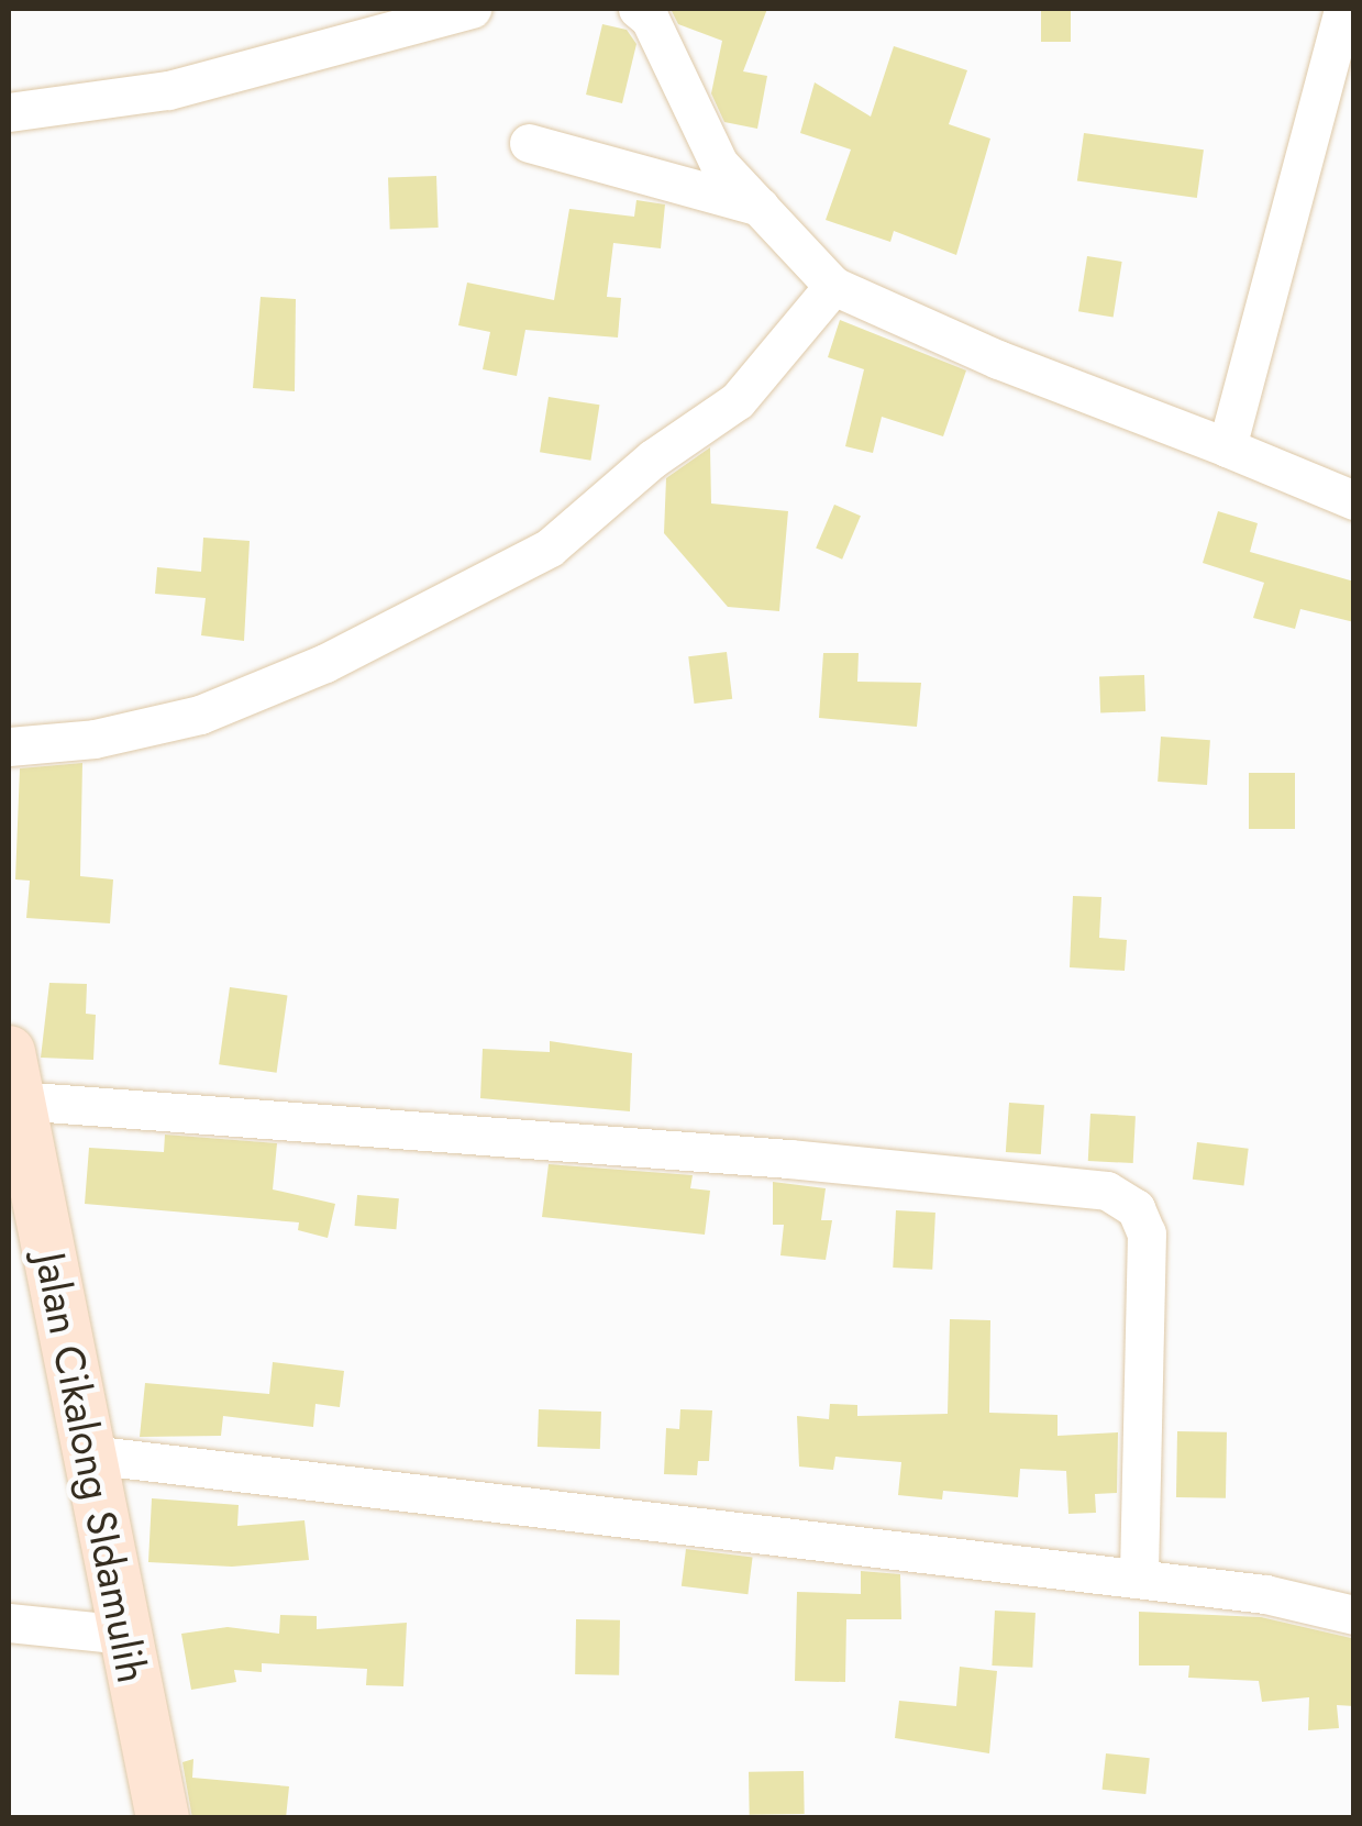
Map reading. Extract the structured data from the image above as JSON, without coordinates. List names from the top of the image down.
{
  "streets": {
    "street": ["Jalan Cikalong SIdamulih"]
  }
}
